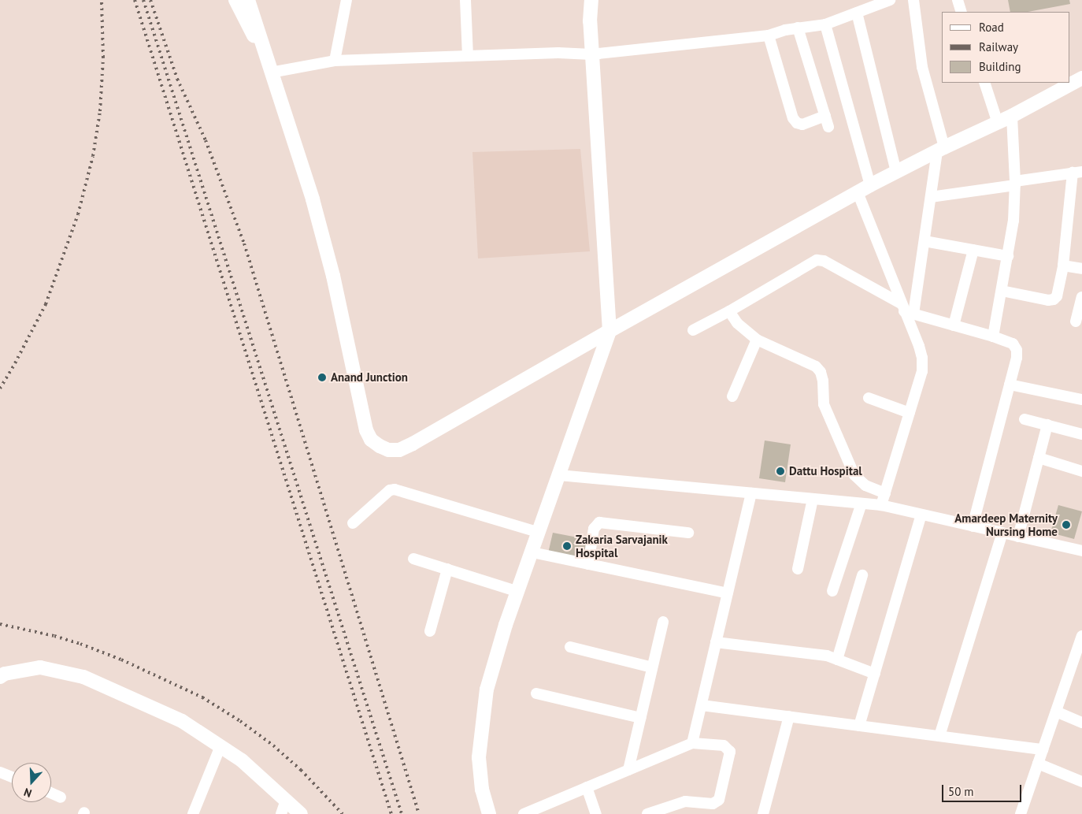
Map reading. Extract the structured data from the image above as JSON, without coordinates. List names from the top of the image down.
{
  "places": [
    "Anand Junction",
    "Dattu Hospital",
    "Amardeep Maternity Nursing Home",
    "Zakaria Sarvajanik Hospital"
  ],
  "legend": ["Road", "Railway", "Building"],
  "scale_bar": "50 m",
  "north": "bottom"
}
